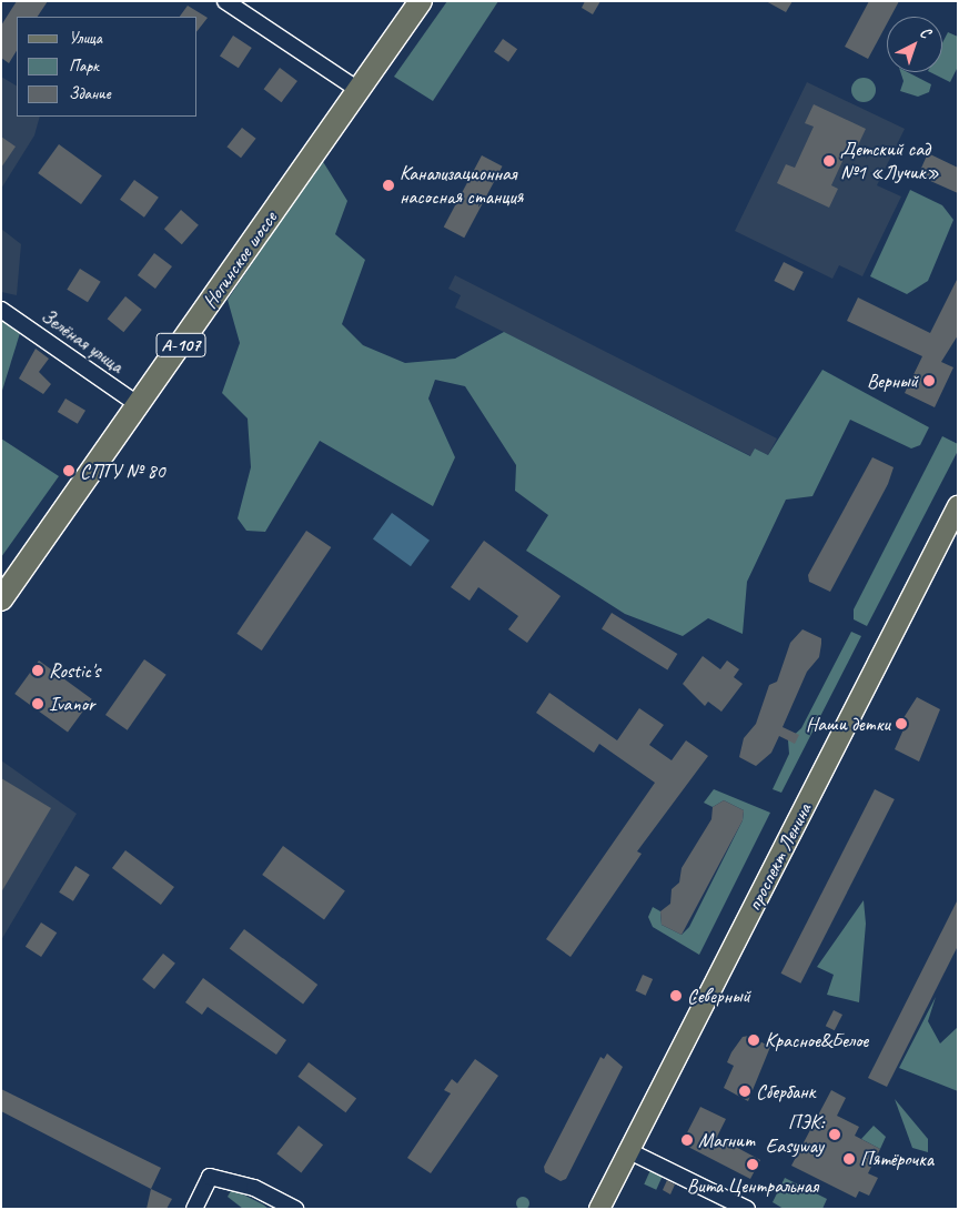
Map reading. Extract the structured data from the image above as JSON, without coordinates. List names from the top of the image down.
{
  "streets": {
    "highway": ["Ногинское шоссе", "А-107"],
    "main road": ["проспект Ленина"],
    "street": ["Зелёная улица"]
  },
  "crossings": [
    ["Ногинское шоссе", "Зелёная улица"]
  ],
  "places": [
    "Детский сад №1 «Лучик»",
    "Канализационная насосная станция",
    "Верный",
    "СПТУ № 80",
    "Rostic's",
    "Ivanor",
    "Наши детки",
    "Северный",
    "Красное&Белое",
    "Сбербанк",
    "ПЭК: Easyway",
    "Магнит",
    "Пятёрочка",
    "Вита Центральная"
  ],
  "legend": ["Улица", "Парк", "Здание"],
  "north": "top right"
}
